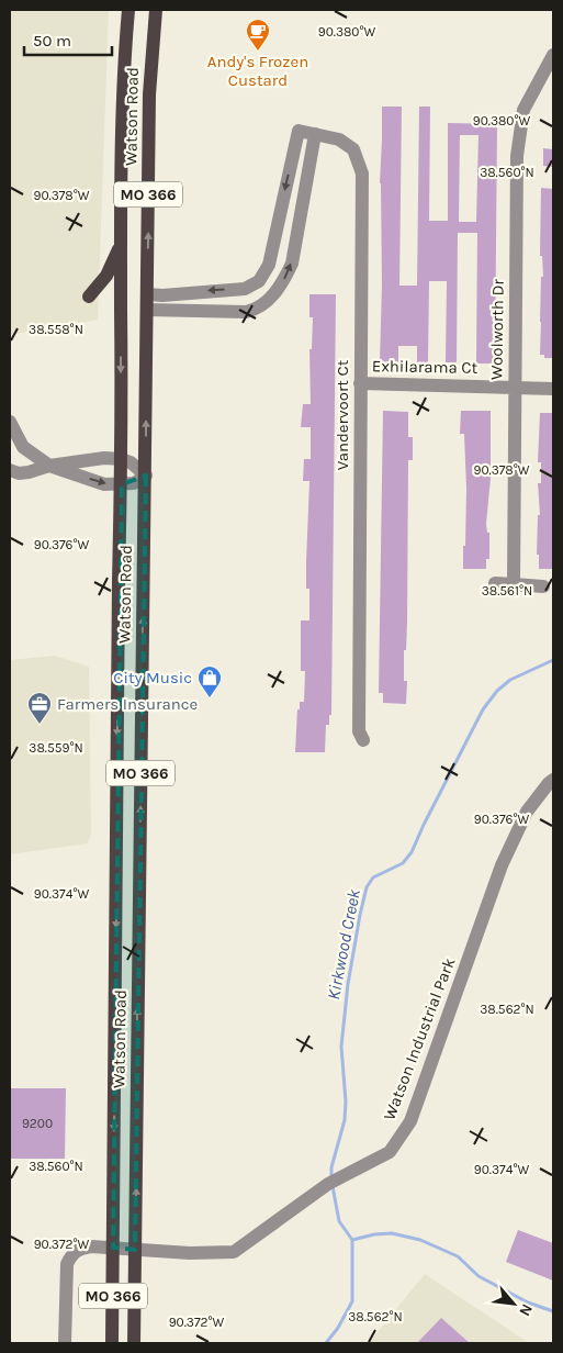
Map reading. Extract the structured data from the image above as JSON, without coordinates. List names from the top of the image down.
{
  "streets": {
    "main road": ["Watson Road", "MO 366"],
    "street": [
      "Woolworth Dr",
      "Exhilarama Ct",
      "Vandervoort Ct",
      "Watson Industrial Park"
    ]
  },
  "crossings": [
    ["Watson Road", "Vandervoort Ct"],
    ["Watson Road", "Watson Industrial Park"],
    ["Woolworth Dr", "Exhilarama Ct"],
    ["Exhilarama Ct", "Vandervoort Ct"]
  ],
  "water": ["Kirkwood Creek"],
  "places": {
    "cafe": ["Andy's Frozen Custard"],
    "shop": ["City Music"],
    "office": ["Farmers Insurance"]
  },
  "house_numbers": ["9200"],
  "scale_bar": "50 m",
  "north": "bottom right",
  "coordinates": [
    "90.380°W",
    "38.560°N",
    "90.378°W",
    "38.558°N",
    "90.376°W",
    "38.561°N",
    "38.559°N",
    "90.374°W",
    "38.562°N",
    "90.372°W"
  ]
}
